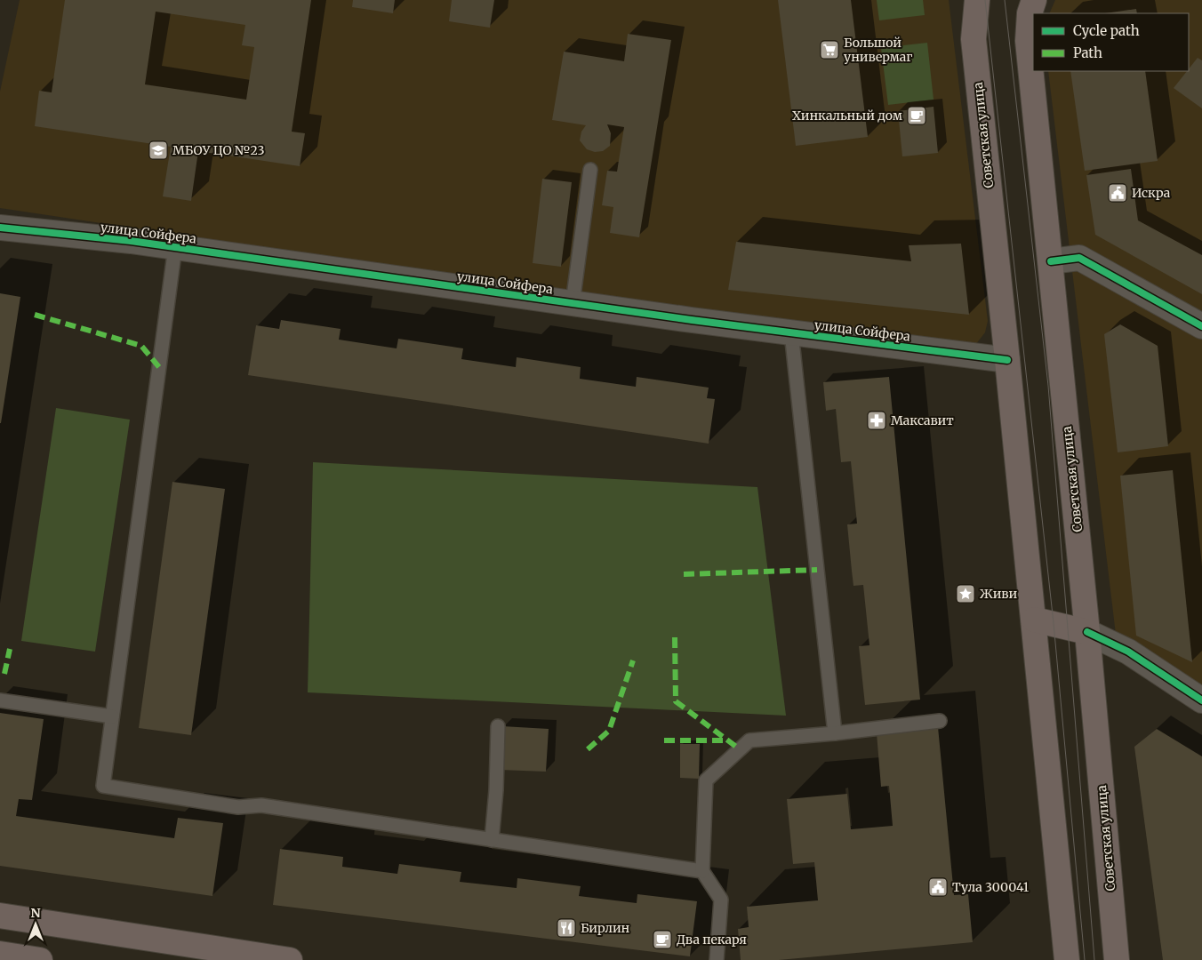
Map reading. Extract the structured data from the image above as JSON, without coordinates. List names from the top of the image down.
{
  "streets": {
    "main road": ["Советская улица"],
    "street": ["улица Сойфера"]
  },
  "crossings": [
    ["Советская улица", "улица Сойфера"]
  ],
  "places": {
    "supermarket": ["Большой универмаг"],
    "cafe": ["Хинкальный дом", "Два пекаря"],
    "school or university": ["МБОУ ЦО №23"],
    "public building": ["Искра", "Тула 300041"],
    "pharmacy": ["Максавит"],
    "place": ["Живи"],
    "restaurant": ["Бирлин"]
  },
  "legend": ["Cycle path", "Path"],
  "north": "top"
}
